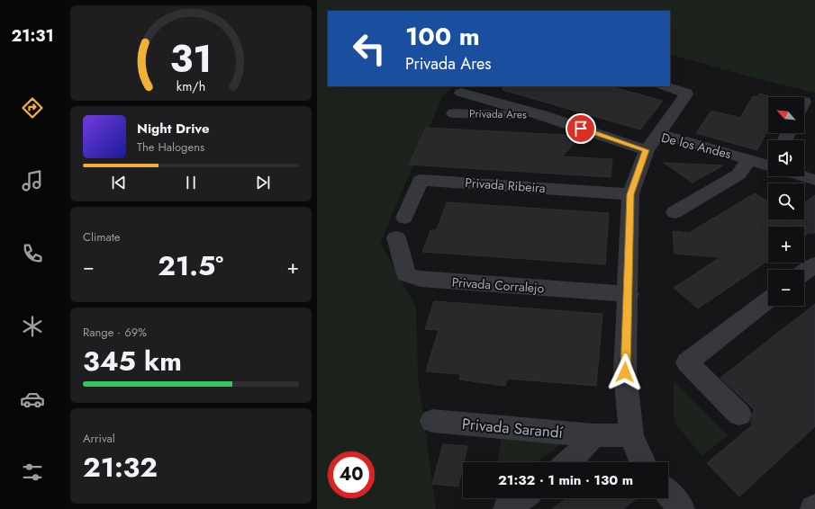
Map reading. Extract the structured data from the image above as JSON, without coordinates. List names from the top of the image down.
{
  "streets": {
    "street": [
      "Privada Ares",
      "De los Andes",
      "Privada Ribeira",
      "Privada Corralejo",
      "Privada Sarandí"
    ]
  },
  "crossings": [
    ["Privada Ares", "De los Andes"],
    ["De los Andes", "Privada Ribeira"],
    ["De los Andes", "Privada Corralejo"],
    ["De los Andes", "Privada Sarandí"]
  ],
  "north": "top left",
  "page": {
    "tabs": "21:31",
    "turn": ["100 m", "Privada Ares"],
    "map_buttons": ["+", "−"],
    "song": ["Night Drive", "The Halogens"],
    "tile": [
      "Climate",
      ["Range · 69%", "345 km"],
      ["Arrival", "21:32"]
    ],
    "heat": ["−", "21.5°", "+"],
    "limit": "40",
    "trip": "21:32 · 1 min · 130 m",
    "gauge": ["31", "km/h"]
  }
}
